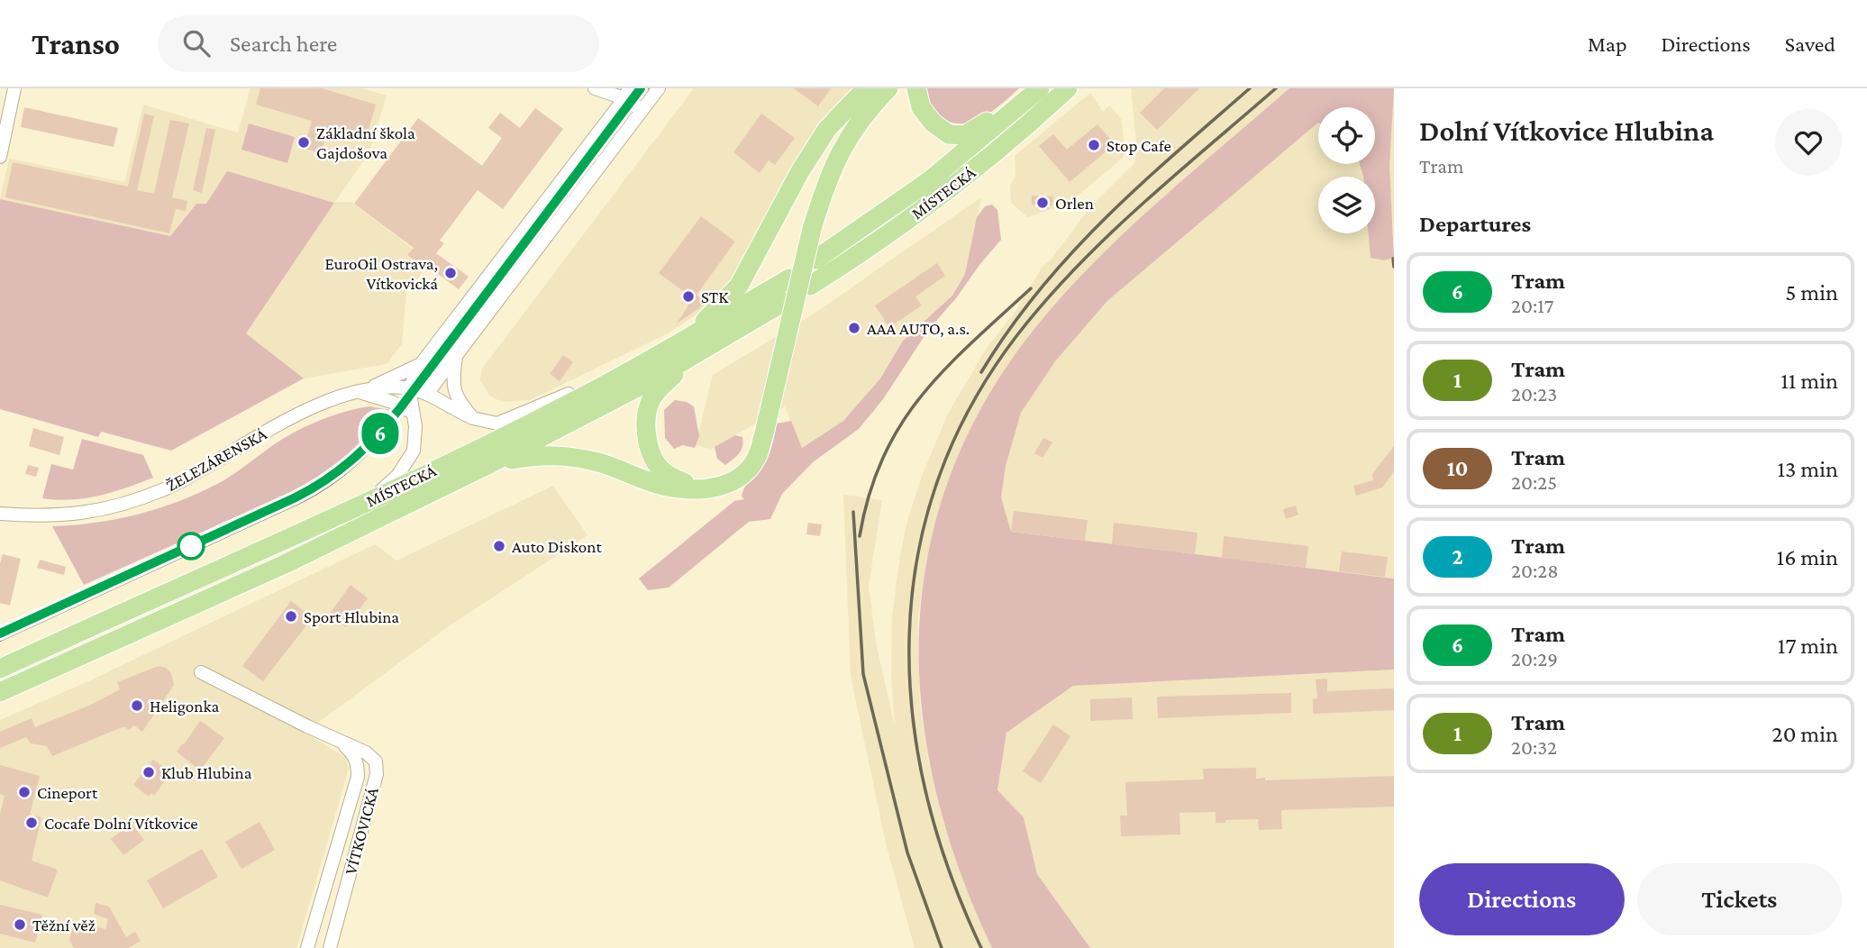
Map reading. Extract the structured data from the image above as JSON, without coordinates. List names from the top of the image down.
{
  "streets": {
    "highway": ["MÍSTECKÁ"],
    "street": ["ŽELEZÁRENSKÁ", "VÍTKOVICKÁ"]
  },
  "places": [
    "Základní škola Gajdošova",
    "Stop Cafe",
    "Orlen",
    "EuroOil Ostrava, Vítkovická",
    "STK",
    "AAA AUTO, a.s.",
    "Auto Diskont",
    "Sport Hlubina",
    "Heligonka",
    "Klub Hlubina",
    "Cineport",
    "Cocafe Dolní Vítkovice",
    "Těžní věž"
  ],
  "lines": ["tram line 6"],
  "page": {
    "header": "Transo",
    "search": "Search here",
    "nav": ["Map", "Directions", "Saved"],
    "on_map": "6",
    "heading": [
      ["Dolní Vítkovice Hlubina", "Tram"],
      "Departures"
    ],
    "list": [
      {
        "mark": "6",
        "name": "Tram",
        "note": "20:17",
        "value": "5 min"
      },
      {
        "mark": "1",
        "name": "Tram",
        "note": "20:23",
        "value": "11 min"
      },
      {
        "mark": "10",
        "name": "Tram",
        "note": "20:25",
        "value": "13 min"
      },
      {
        "mark": "2",
        "name": "Tram",
        "note": "20:28",
        "value": "16 min"
      },
      {
        "mark": "6",
        "name": "Tram",
        "note": "20:29",
        "value": "17 min"
      },
      {
        "mark": "1",
        "name": "Tram",
        "note": "20:32",
        "value": "20 min"
      }
    ],
    "buttons": ["Directions", "Tickets"]
  }
}
